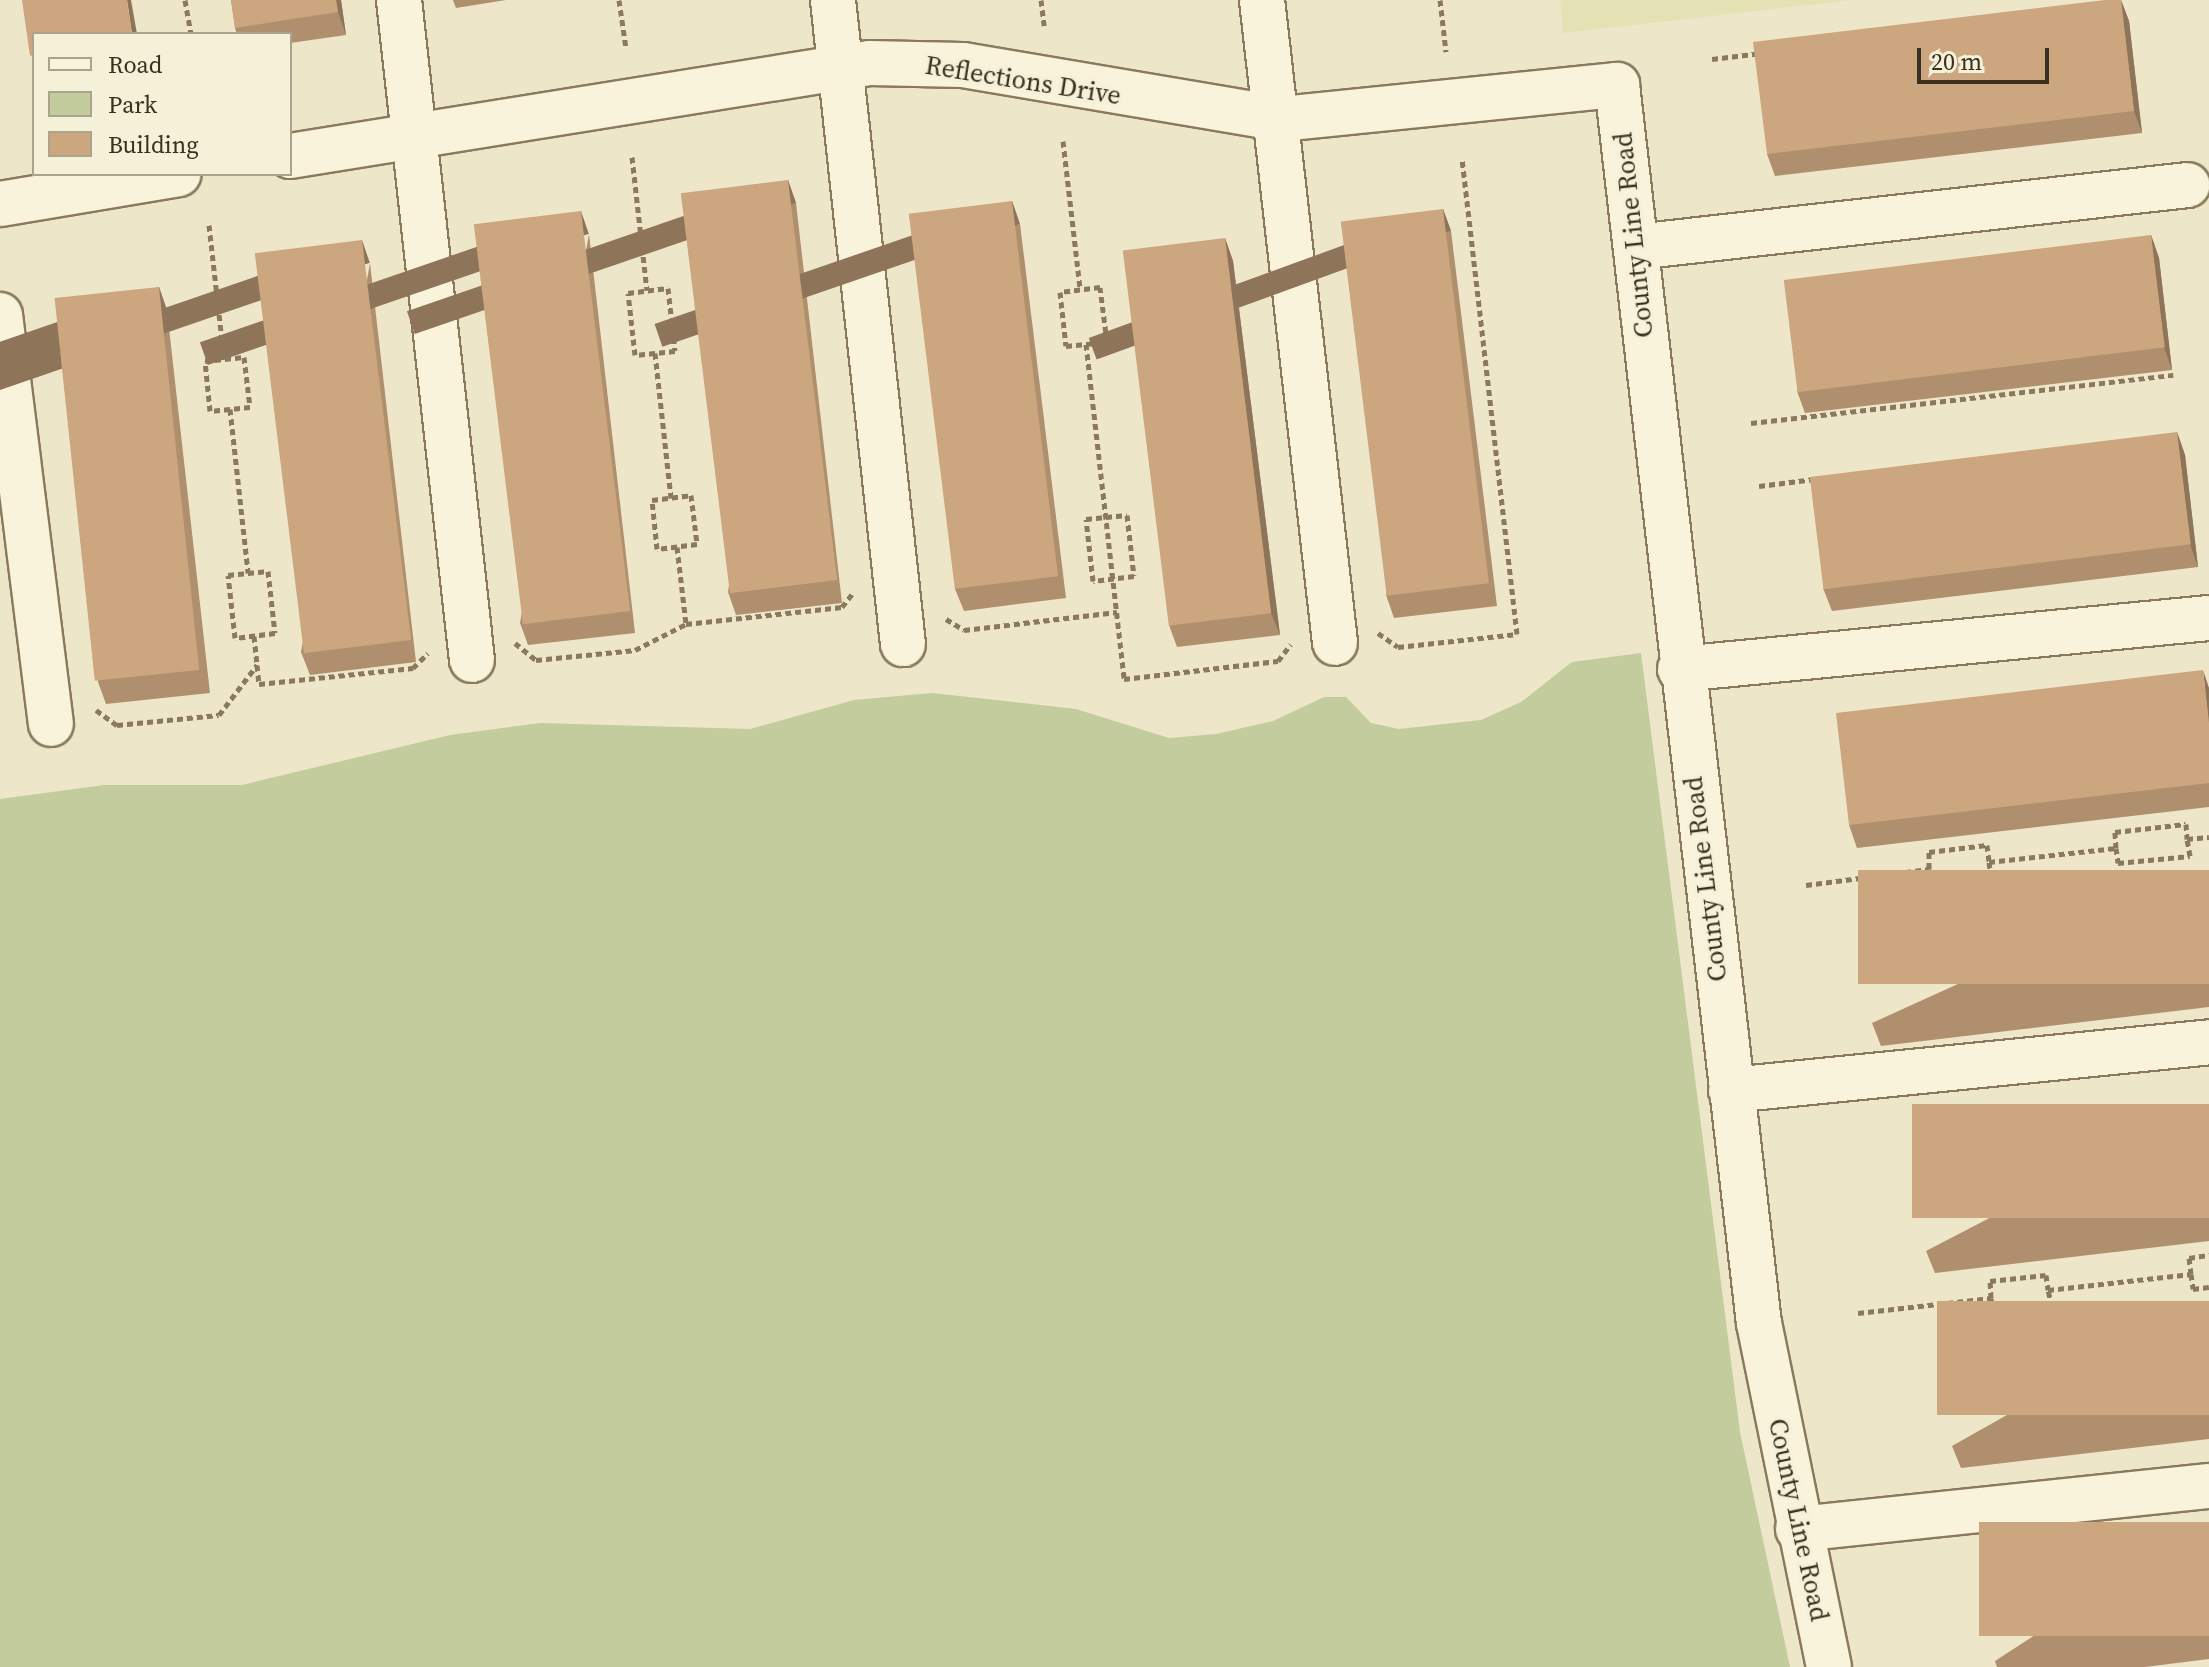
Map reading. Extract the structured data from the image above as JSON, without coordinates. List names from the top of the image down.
{
  "streets": {
    "street": ["Reflections Drive", "County Line Road"]
  },
  "crossings": [
    ["Reflections Drive", "County Line Road"]
  ],
  "legend": ["Road", "Park", "Building"],
  "scale_bar": "20 m"
}
